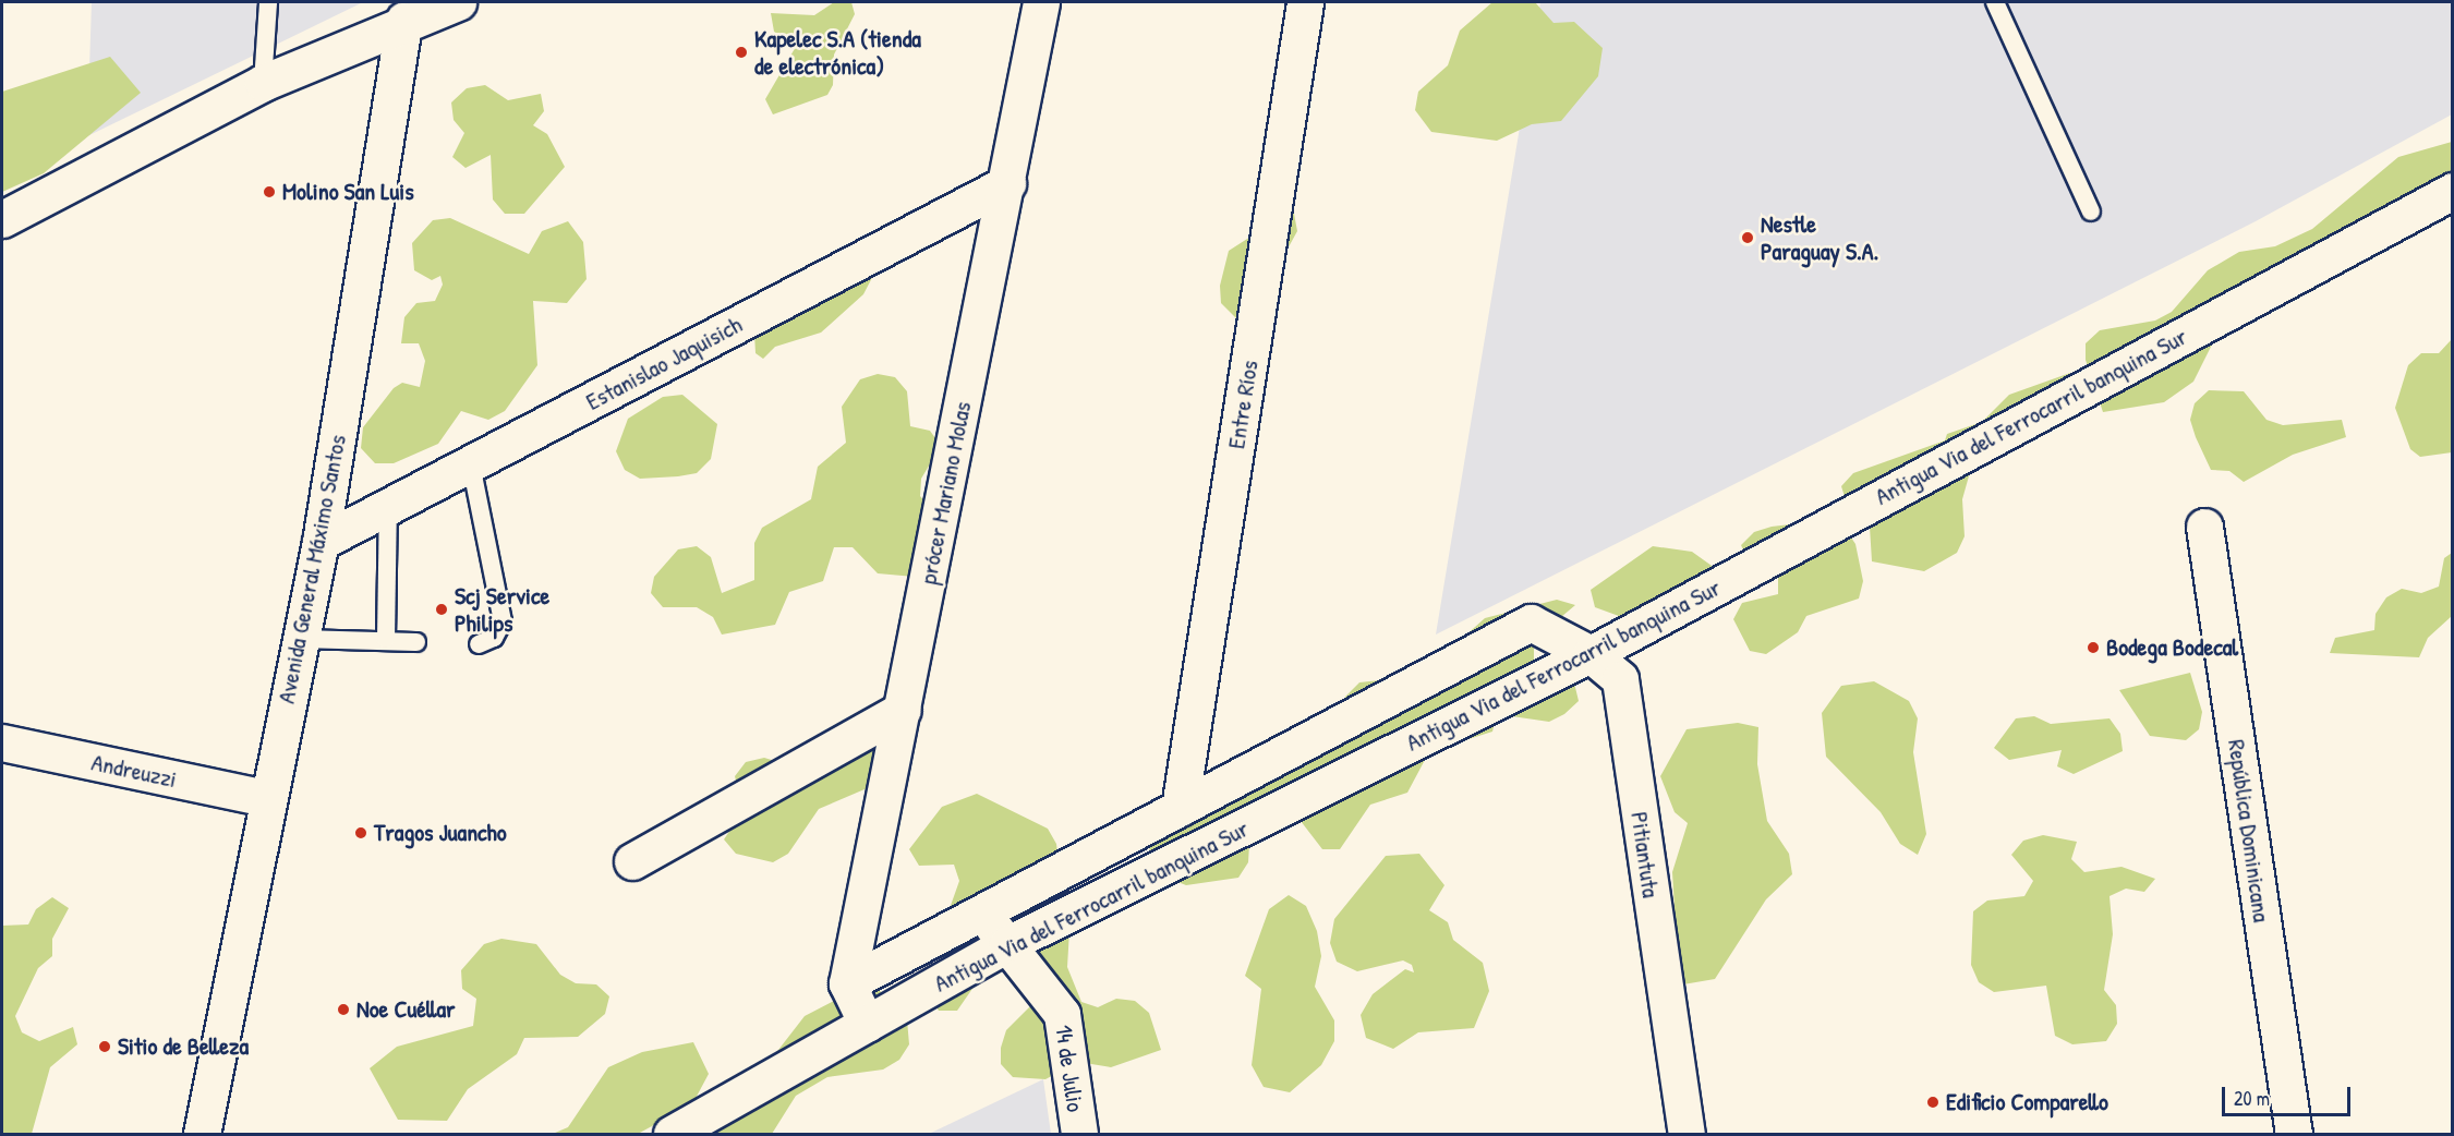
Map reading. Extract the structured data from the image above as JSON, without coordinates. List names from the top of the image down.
{
  "streets": {
    "main road": [
      "Estanislao Jaquisich",
      "Entre Ríos",
      "Antigua Via del Ferrocarril banquina Sur",
      "prócer Mariano Molas",
      "Avenida General Máximo Santos",
      "Andreuzzi",
      "República Dominicana",
      "Pitiantuta",
      "14 de Julio"
    ]
  },
  "crossings": [
    ["Estanislao Jaquisich", "prócer Mariano Molas"],
    ["Estanislao Jaquisich", "Avenida General Máximo Santos"],
    ["Entre Ríos", "Pitiantuta"],
    ["Antigua Via del Ferrocarril banquina Sur", "Pitiantuta"],
    ["Antigua Via del Ferrocarril banquina Sur", "14 de Julio"],
    ["Avenida General Máximo Santos", "Andreuzzi"]
  ],
  "places": [
    "Kapelec S.A (tienda de electrónica)",
    "Molino San Luis",
    "Nestle Paraguay S.A.",
    "Scj Service Philips",
    "Bodega Bodecal",
    "Tragos Juancho",
    "Noe Cuéllar",
    "Sitio de Belleza",
    "Edificio Comparello"
  ],
  "scale_bar": "20 m"
}
